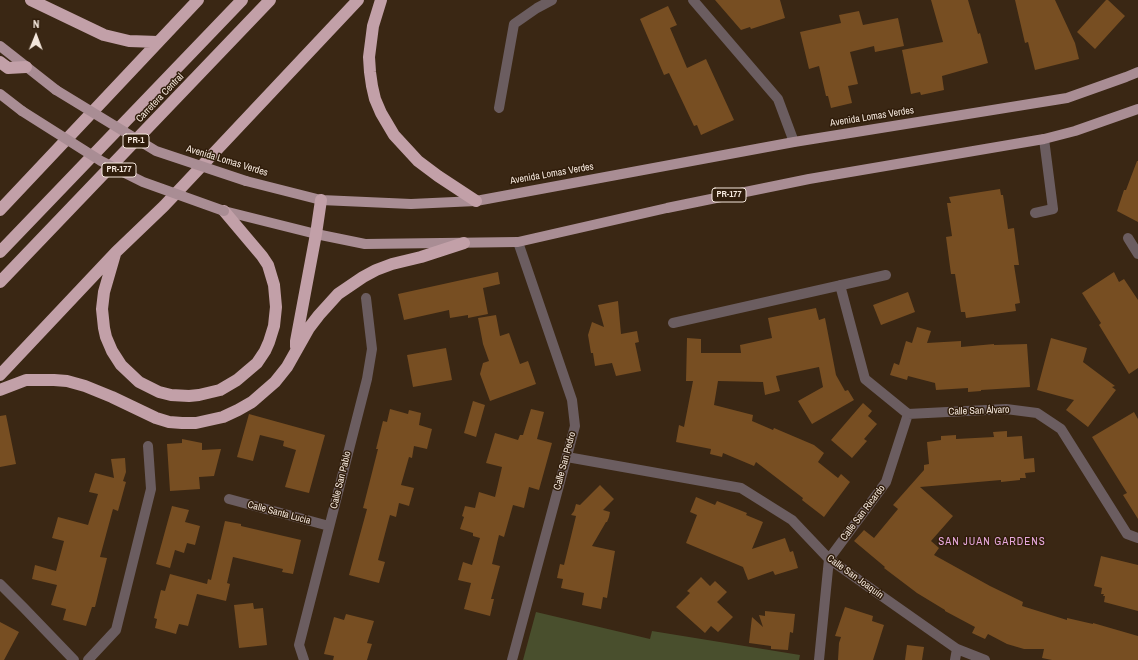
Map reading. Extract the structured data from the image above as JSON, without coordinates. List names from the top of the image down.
{
  "streets": {
    "highway": ["Carretera Central", "PR-1"],
    "main road": ["Avenida Lomas Verdes", "PR-177"],
    "street": [
      "Calle San Álvaro",
      "Calle San Pedro",
      "Calle San Pablo",
      "Calle Santa Lucia",
      "Calle San Ricardo",
      "Calle San Joaquín"
    ]
  },
  "crossings": [
    ["PR-177", "Calle San Pedro"],
    ["Calle San Álvaro", "Calle San Ricardo"],
    ["Calle San Pedro", "Calle San Joaquín"],
    ["Calle San Pablo", "Calle Santa Lucia"],
    ["Calle San Ricardo", "Calle San Joaquín"]
  ],
  "districts": ["SAN JUAN GARDENS"],
  "north": "top"
}
